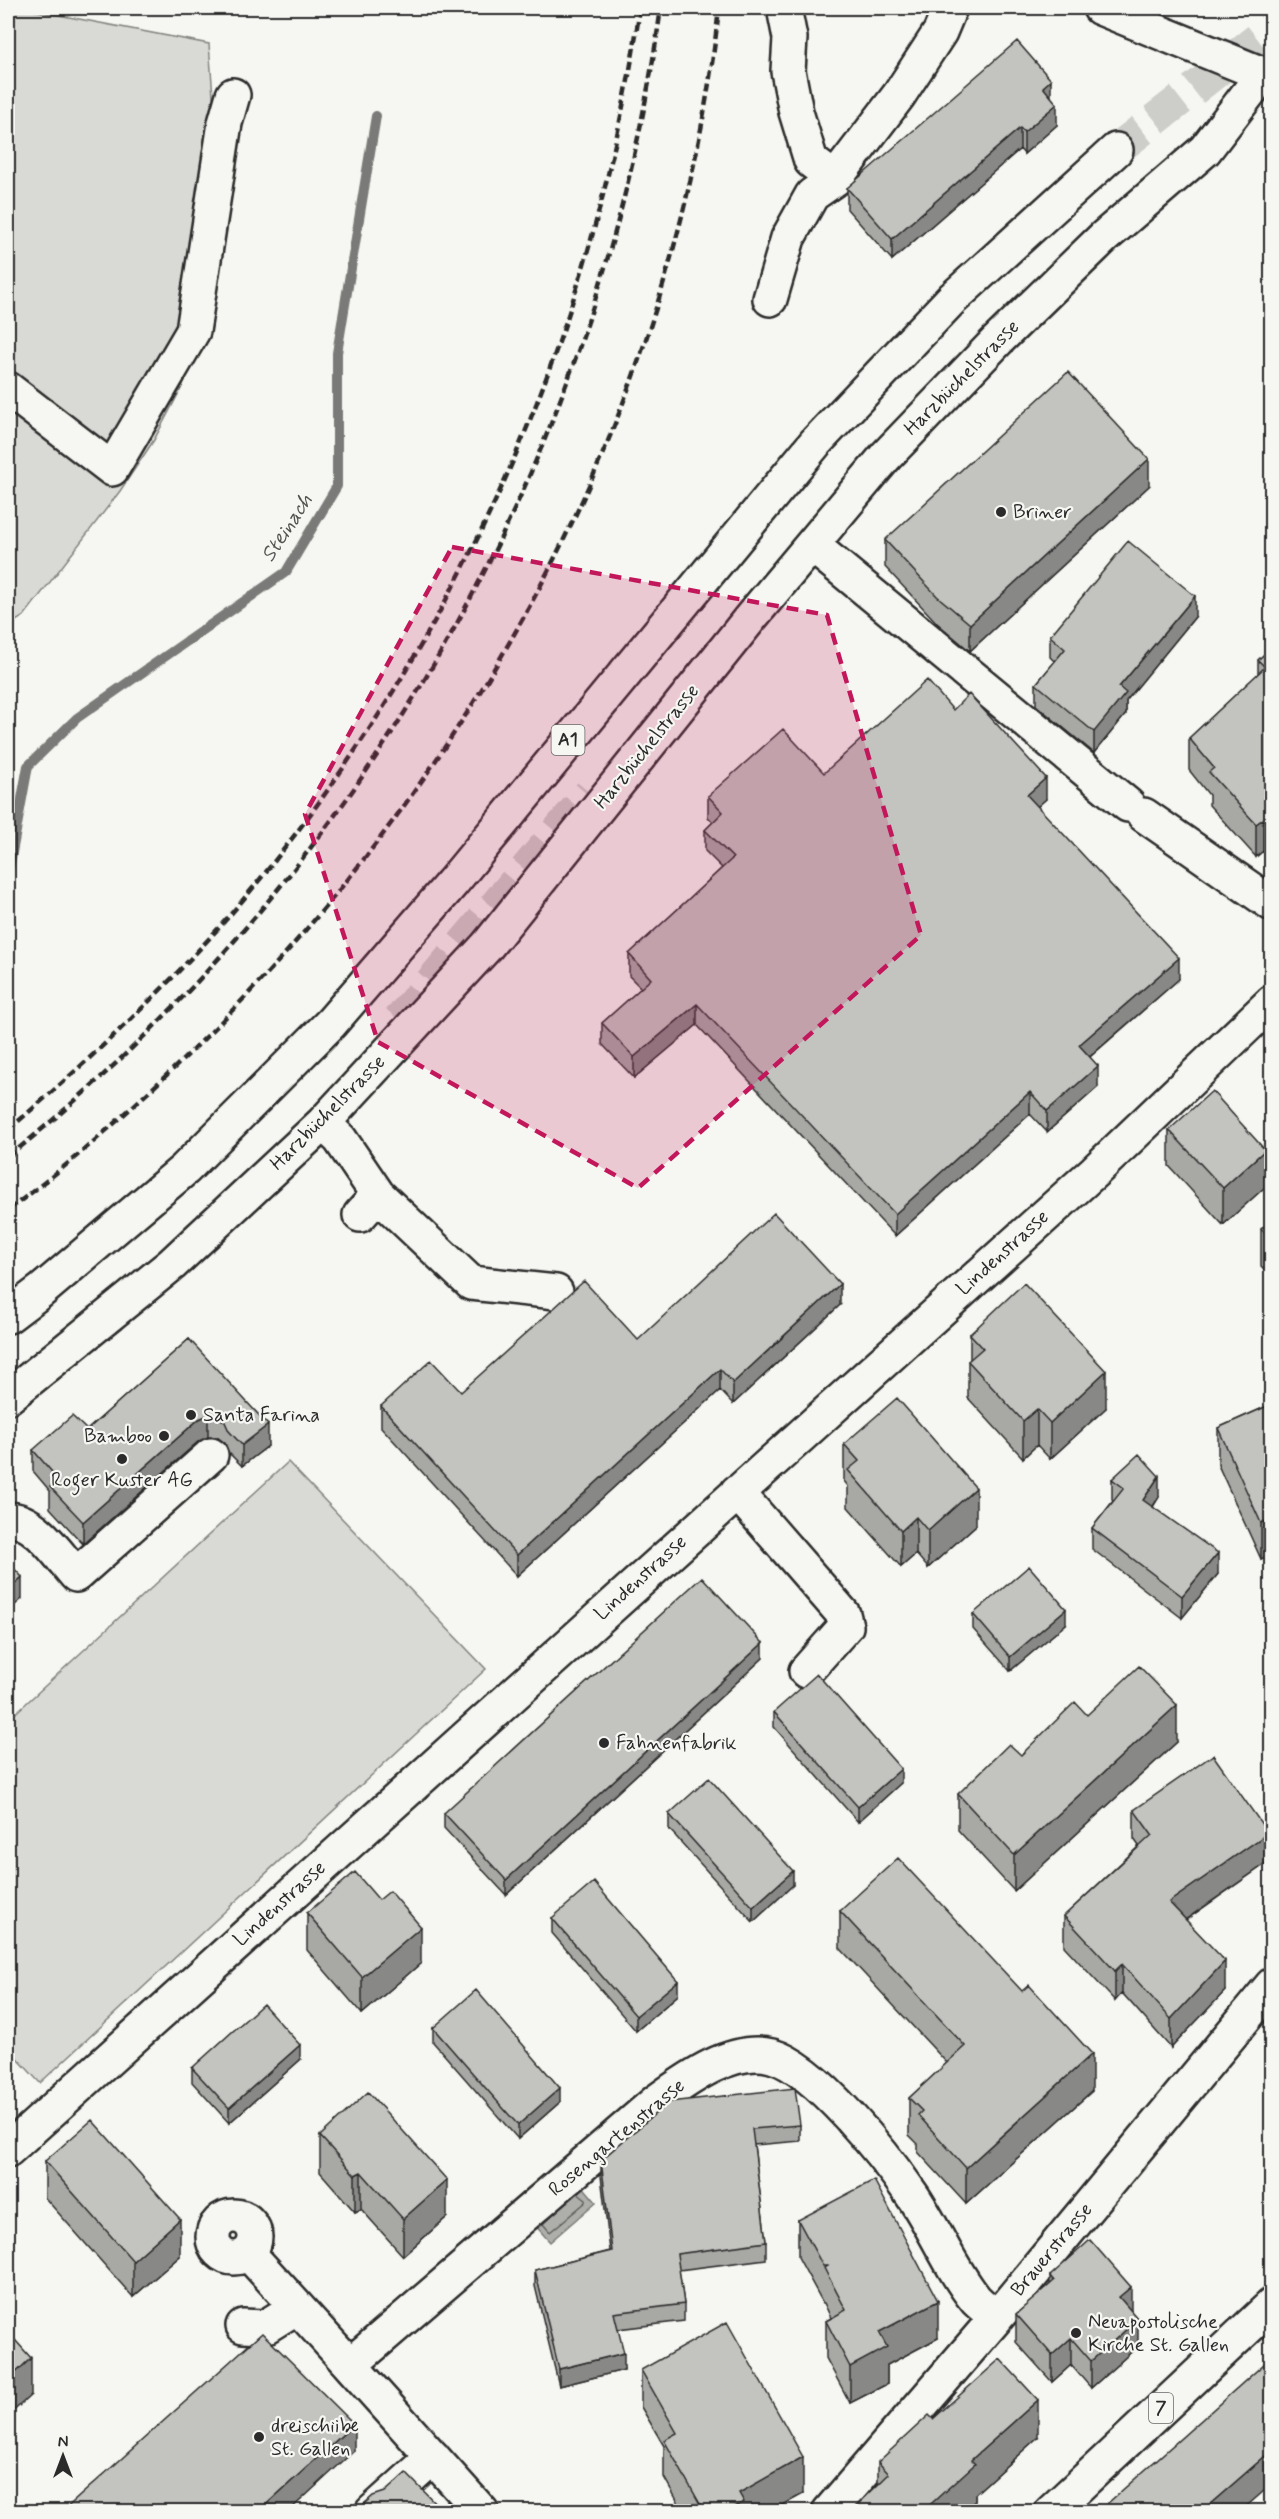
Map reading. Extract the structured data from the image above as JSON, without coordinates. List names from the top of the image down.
{
  "streets": {
    "main road": [
      "Harzbüchelstrasse",
      "A1",
      "Lindenstrasse",
      "Rosengartenstrasse",
      "Brauerstrasse",
      "7"
    ]
  },
  "crossings": [
    ["Rosengartenstrasse", "Brauerstrasse"]
  ],
  "water": ["Steinach"],
  "places": [
    "Briner",
    "Santa Farina",
    "Bamboo",
    "Roger Kuster AG",
    "Fahnenfabrik",
    "Neuapostolische Kirche St. Gallen",
    "dreischiibe St. Gallen"
  ],
  "north": "top"
}
